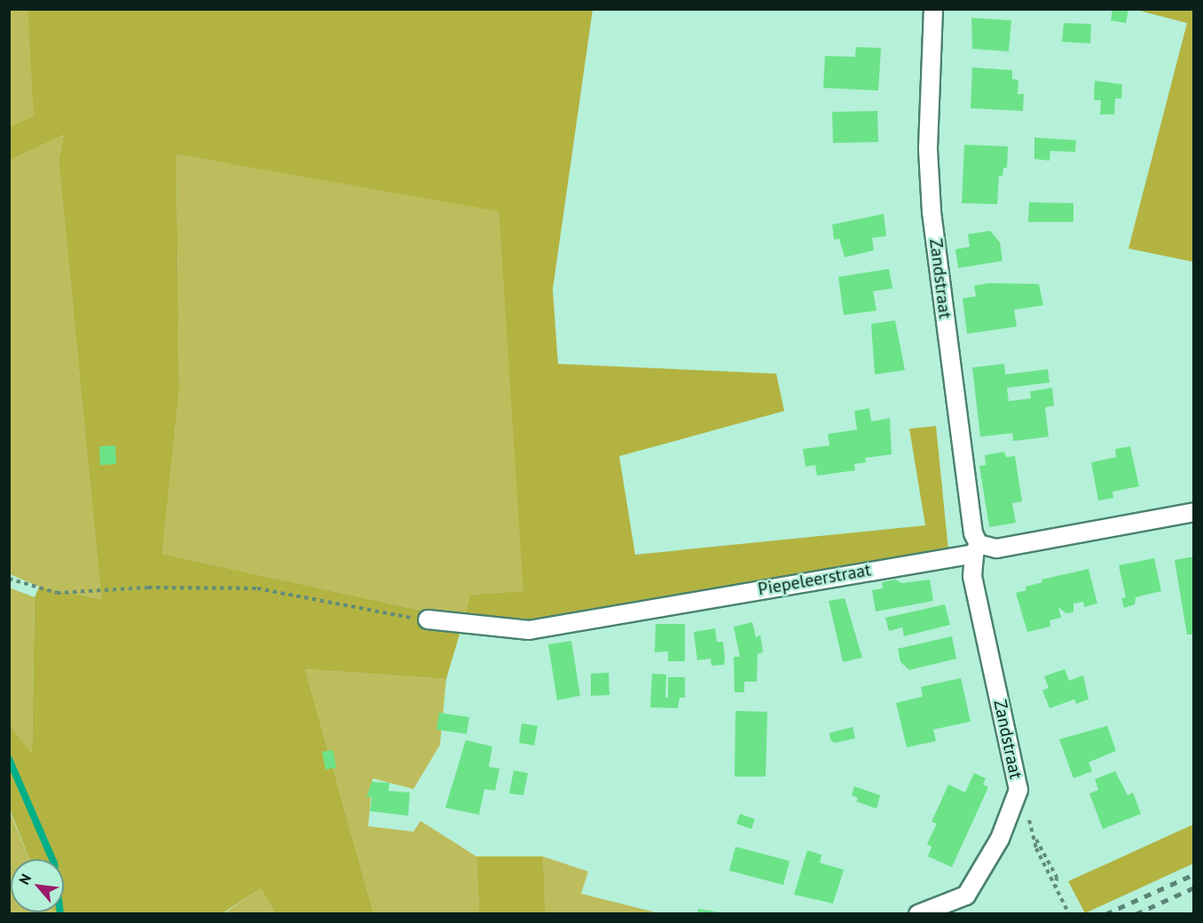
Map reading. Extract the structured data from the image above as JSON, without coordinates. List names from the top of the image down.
{
  "streets": {
    "street": ["Zandstraat", "Piepeleerstraat"]
  },
  "crossings": [
    ["Zandstraat", "Piepeleerstraat"]
  ],
  "north": "top left"
}
